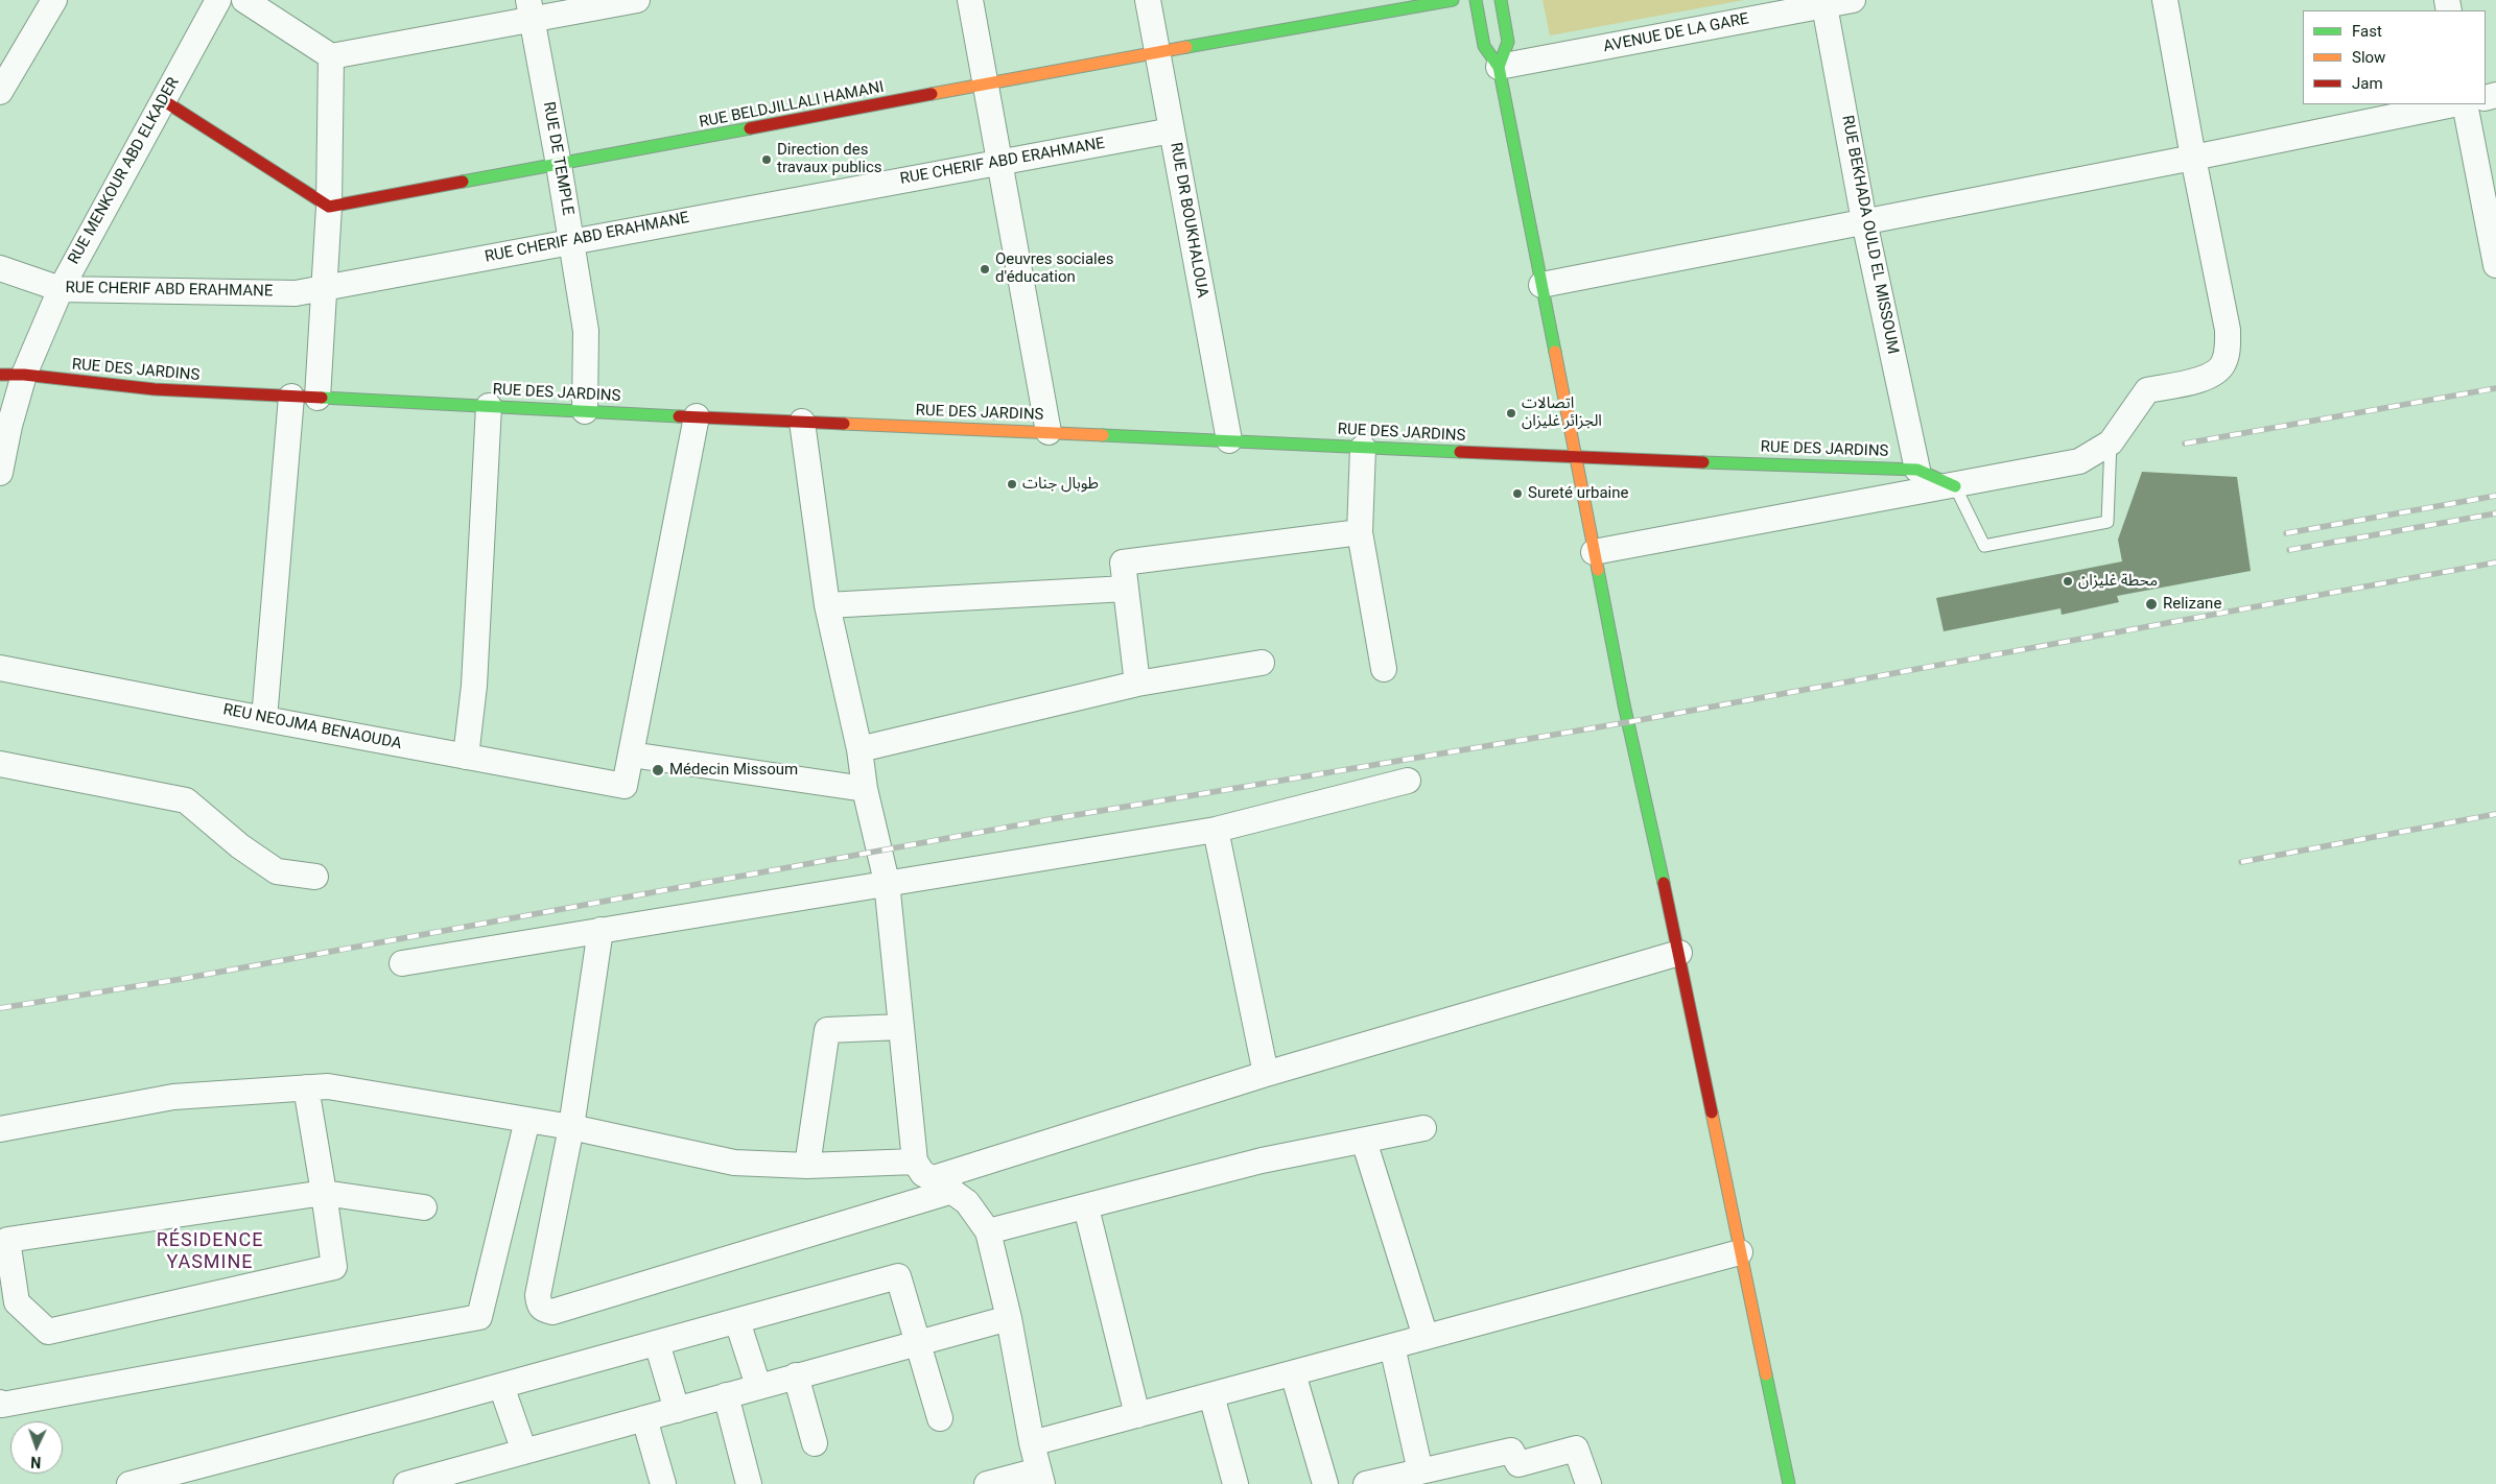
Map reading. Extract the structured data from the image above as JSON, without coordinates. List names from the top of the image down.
{
  "streets": {
    "street": [
      "AVENUE DE LA GARE",
      "RUE BELDJILLALI HAMANI",
      "RUE DE TEMPLE",
      "RUE CHERIF ABD ERAHMANE",
      "RUE MENKOUR ABD ELKADER",
      "RUE DR BOUKHALOUA",
      "RUE BEKHADA OULD EL MISSOUM",
      "RUE DES JARDINS",
      "REU NEOJMA BENAOUDA"
    ]
  },
  "crossings": [
    ["AVENUE DE LA GARE", "RUE BEKHADA OULD EL MISSOUM"],
    ["RUE BELDJILLALI HAMANI", "RUE DE TEMPLE"],
    ["RUE BELDJILLALI HAMANI", "RUE DR BOUKHALOUA"],
    ["RUE DE TEMPLE", "RUE CHERIF ABD ERAHMANE"],
    ["RUE DE TEMPLE", "RUE DES JARDINS"],
    ["RUE CHERIF ABD ERAHMANE", "RUE MENKOUR ABD ELKADER"],
    ["RUE CHERIF ABD ERAHMANE", "RUE DR BOUKHALOUA"],
    ["RUE MENKOUR ABD ELKADER", "RUE DES JARDINS"],
    ["RUE DR BOUKHALOUA", "RUE DES JARDINS"],
    ["RUE BEKHADA OULD EL MISSOUM", "RUE DES JARDINS"]
  ],
  "districts": ["RÉSIDENCE YASMINE"],
  "places": [
    "Direction des travaux publics",
    "Oeuvres sociales d'éducation",
    "اتصالات الجزائر غليزان",
    "طوبال جنات",
    "Sureté urbaine",
    "محطة غليزان",
    "Relizane",
    "Médecin Missoum"
  ],
  "legend": ["Fast", "Slow", "Jam"],
  "north": "bottom"
}
